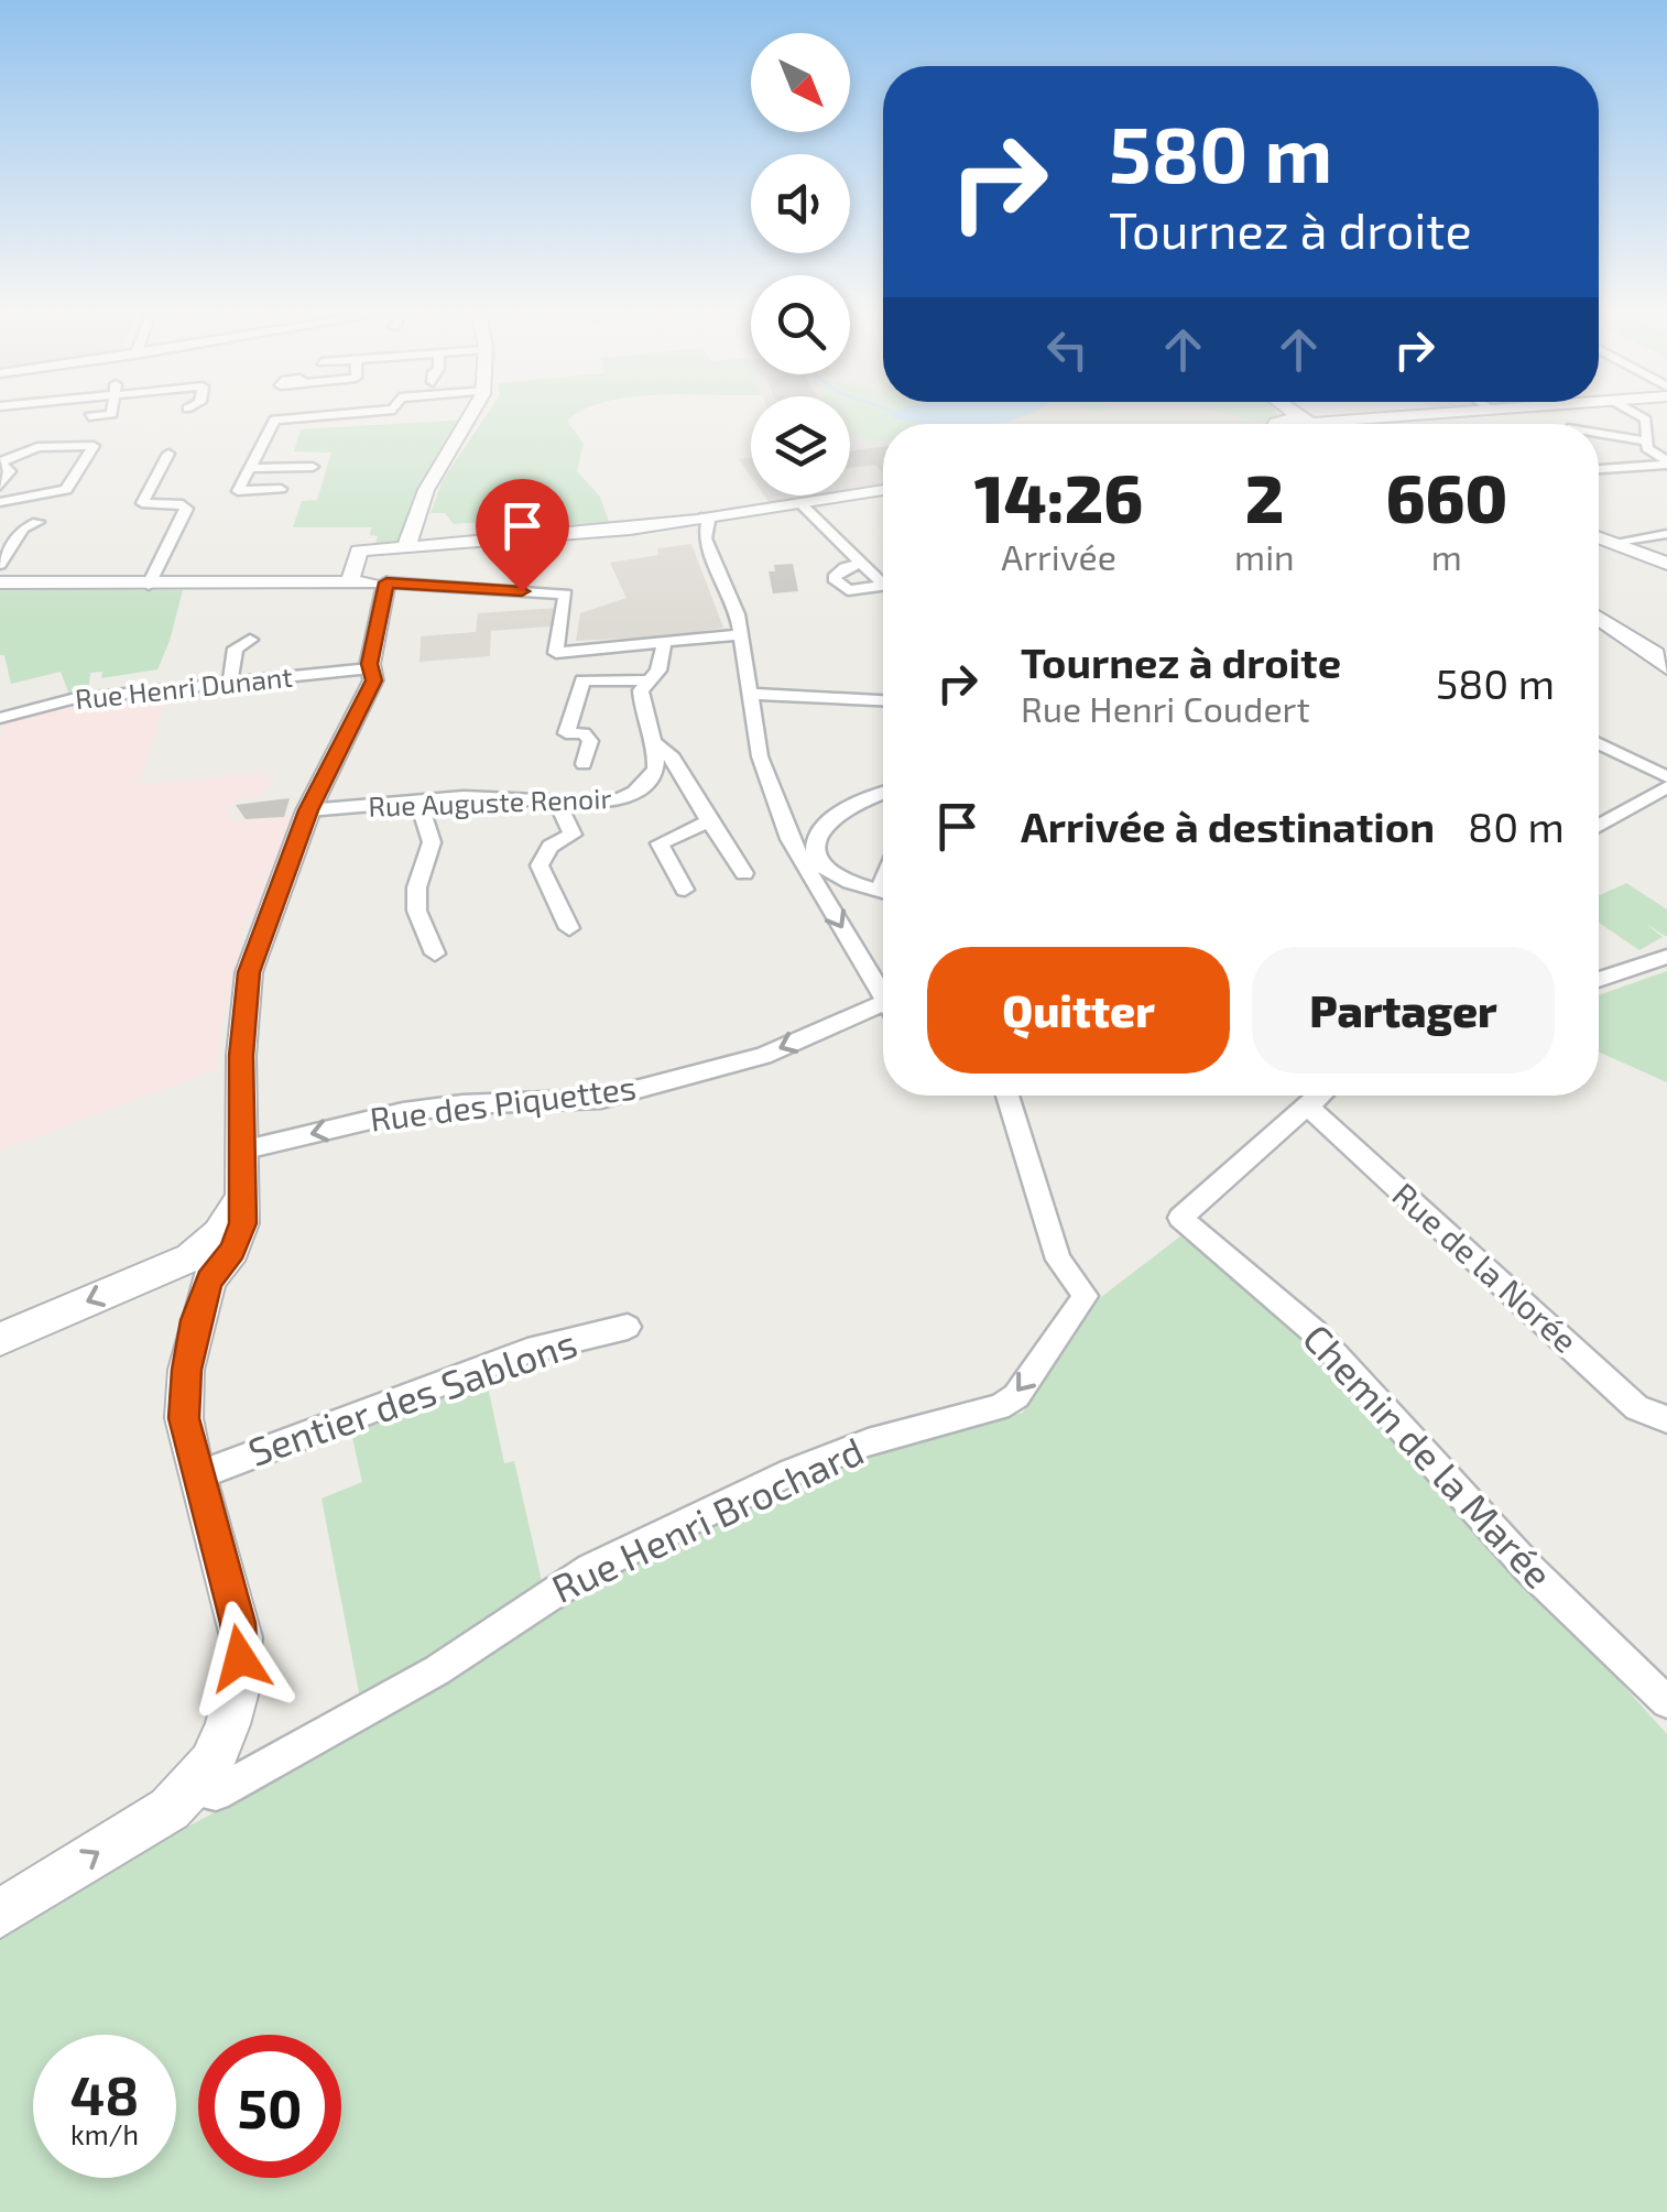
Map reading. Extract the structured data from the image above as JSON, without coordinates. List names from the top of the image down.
{
  "streets": {
    "street": [
      "Rue Henri Dunant",
      "Rue Auguste Renoir",
      "Rue des Piquettes",
      "Rue de la Norée",
      "Sentier des Sablons",
      "Chemin de la Marée",
      "Rue Henri Brochard"
    ]
  },
  "crossings": [
    ["Rue de la Norée", "Chemin de la Marée"]
  ],
  "one_way": ["Rue des Piquettes", "Rue Henri Brochard"],
  "north": "bottom right",
  "page": {
    "turn": ["580 m", "Tournez à droite"],
    "eta": [
      "14:26",
      "Arrivée",
      "2",
      "min",
      "660",
      "m"
    ],
    "list": [
      {
        "name": "Tournez à droite",
        "note": "Rue Henri Coudert",
        "value": "580 m"
      },
      {
        "name": "Arrivée à destination",
        "value": "80 m"
      }
    ],
    "buttons": ["Quitter", "Partager"],
    "speed": "48 km/h",
    "limit": "50"
  }
}
